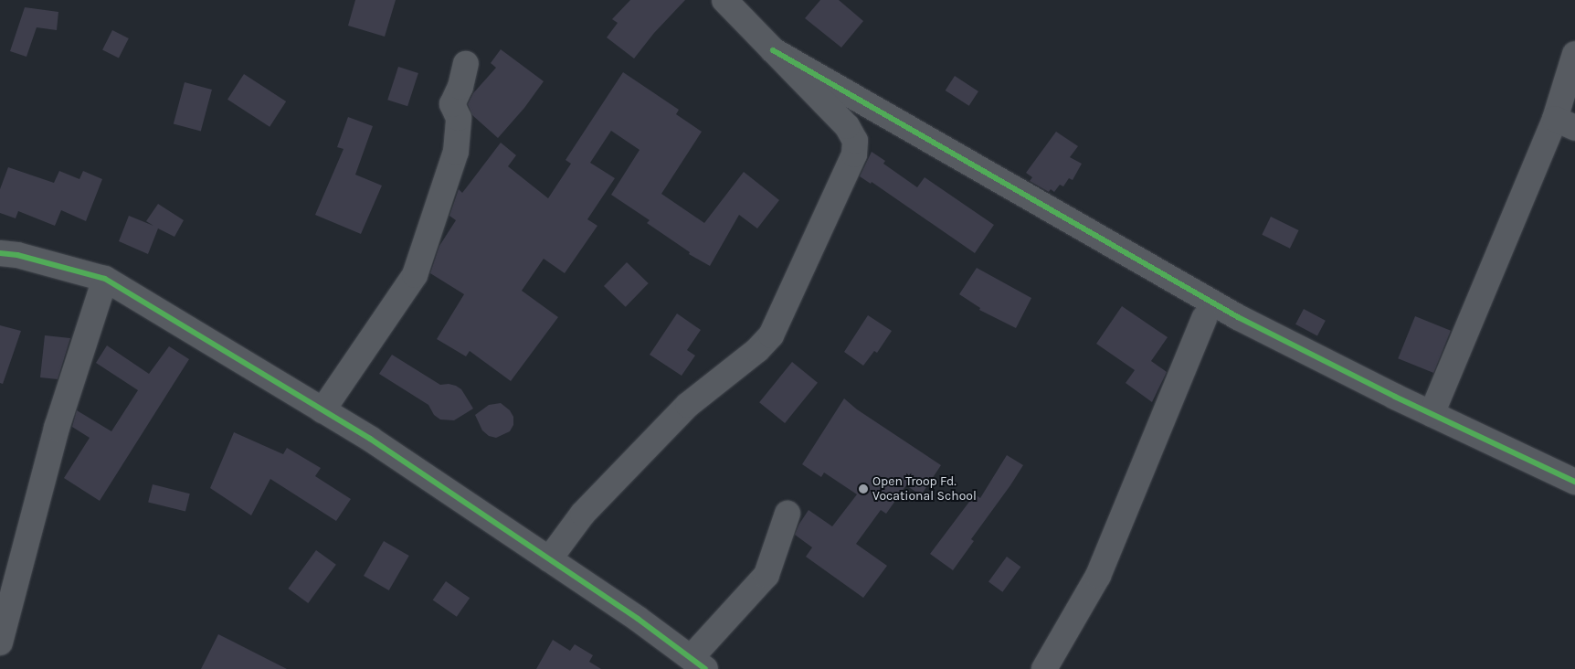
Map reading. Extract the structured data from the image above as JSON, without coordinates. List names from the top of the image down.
{
  "places": ["Open Troop Fd. Vocational School"]
}
